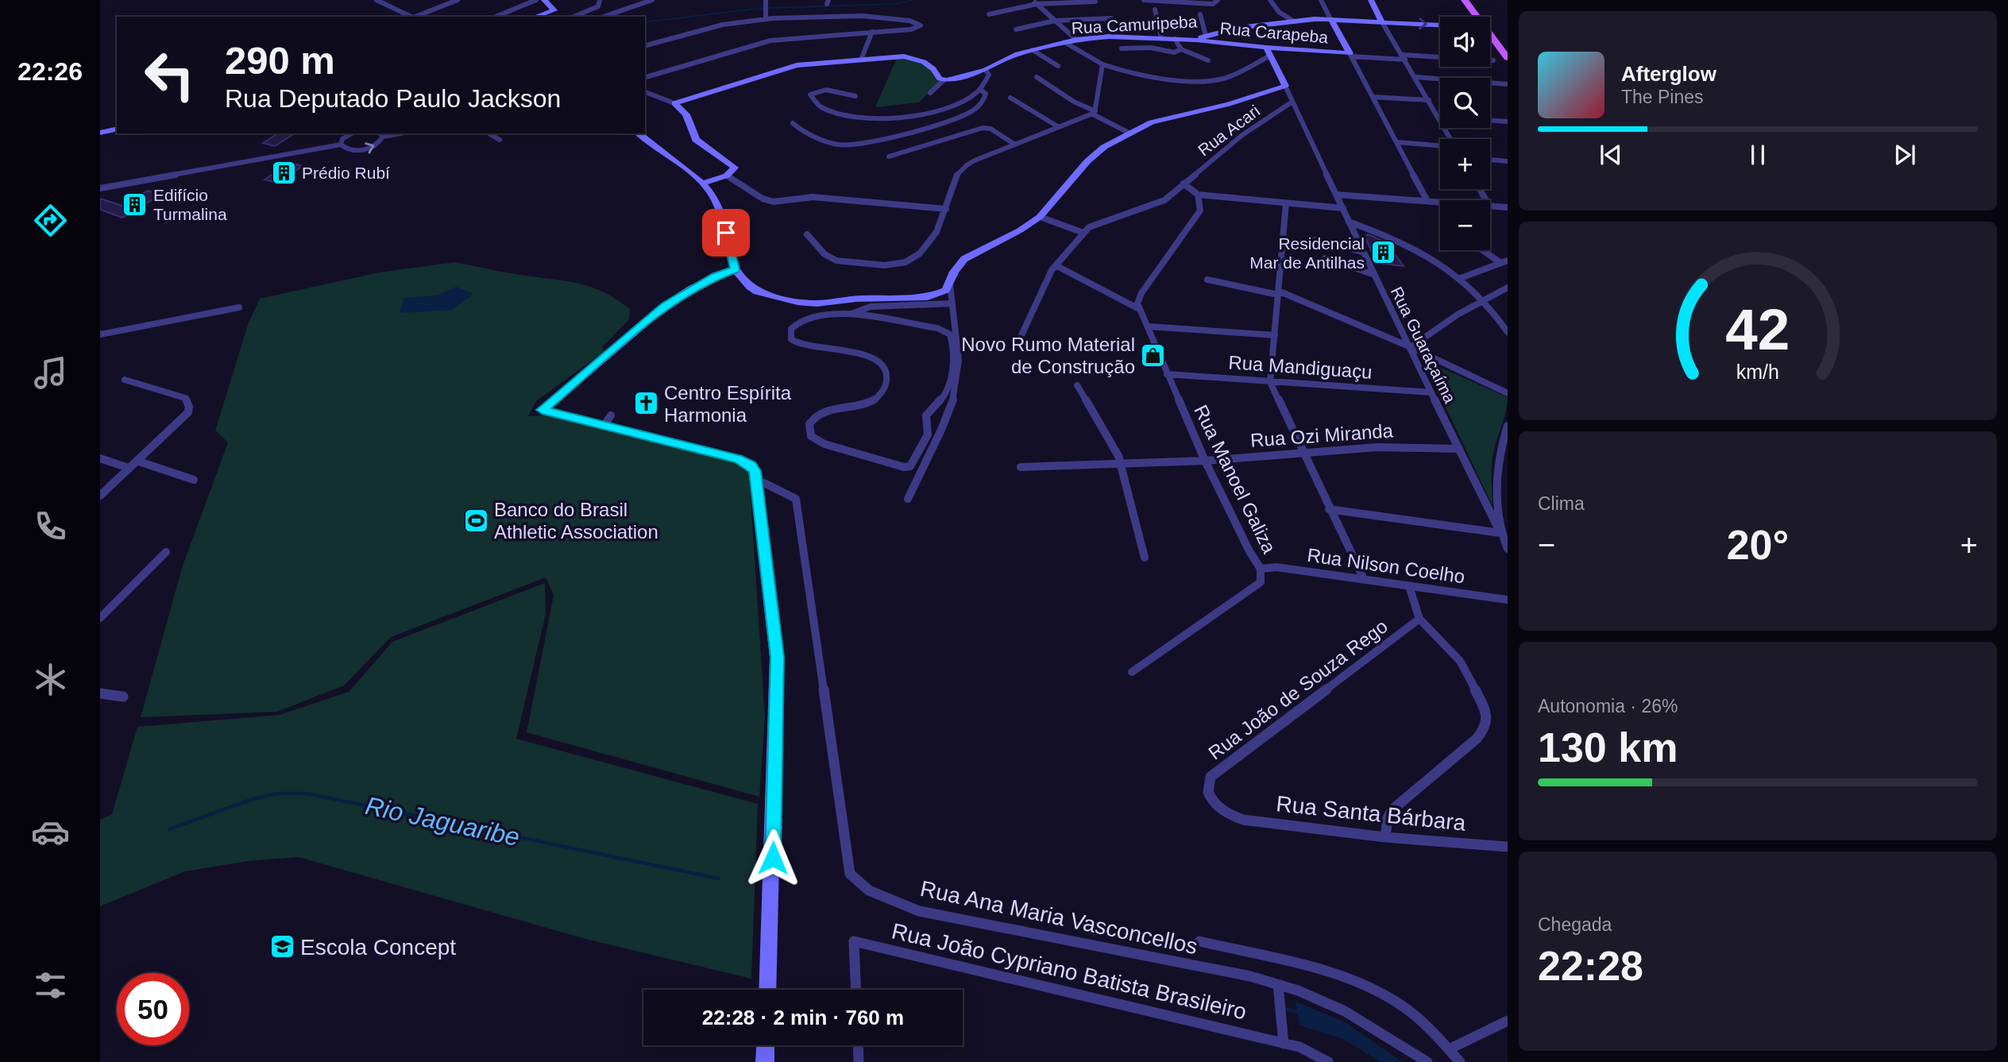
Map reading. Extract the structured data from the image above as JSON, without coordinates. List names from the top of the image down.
{
  "streets": {
    "main road": ["Rua Camuripeba", "Rua Carapeba", "Rua Guaraçaíma"],
    "street": [
      "Rua Acari",
      "Rua Mandiguaçu",
      "Rua Ozi Miranda",
      "Rua Manoel Galiza",
      "Rua Nilson Coelho",
      "Rua João de Souza Rego",
      "Rua Santa Bárbara",
      "Rua Ana Maria Vasconcellos",
      "Rua João Cypriano Batista Brasileiro"
    ]
  },
  "crossings": [
    ["Rua Camuripeba", "Rua Carapeba"],
    ["Rua Carapeba", "Rua Guaraçaíma"],
    ["Rua Acari", "Rua Guaraçaíma"],
    ["Rua Guaraçaíma", "Rua Mandiguaçu"],
    ["Rua Guaraçaíma", "Rua Ozi Miranda"],
    ["Rua Mandiguaçu", "Rua Manoel Galiza"],
    ["Rua Ozi Miranda", "Rua Manoel Galiza"],
    ["Rua Manoel Galiza", "Rua Nilson Coelho"],
    ["Rua João de Souza Rego", "Rua Santa Bárbara"]
  ],
  "water": ["Rio Jaguaribe"],
  "places": {
    "building": ["Prédio Rubí", "Edifício Turmalina", "Residencial Mar de Antilhas"],
    "shop": ["Novo Rumo Material de Construção"],
    "church": ["Centro Espírita Harmonia"],
    "sports": ["Banco do Brasil Athletic Association"],
    "school or university": ["Escola Concept"]
  },
  "page": {
    "tabs": "22:26",
    "map_buttons": ["+", "−"],
    "turn": ["290 m", "Rua Deputado Paulo Jackson"],
    "song": ["Afterglow", "The Pines"],
    "tile": [
      "Clima",
      ["Autonomia · 26%", "130 km"],
      ["Chegada", "22:28"]
    ],
    "heat": ["−", "20°", "+"],
    "limit": "50",
    "trip": "22:28 · 2 min · 760 m",
    "gauge": ["42", "km/h"]
  }
}
